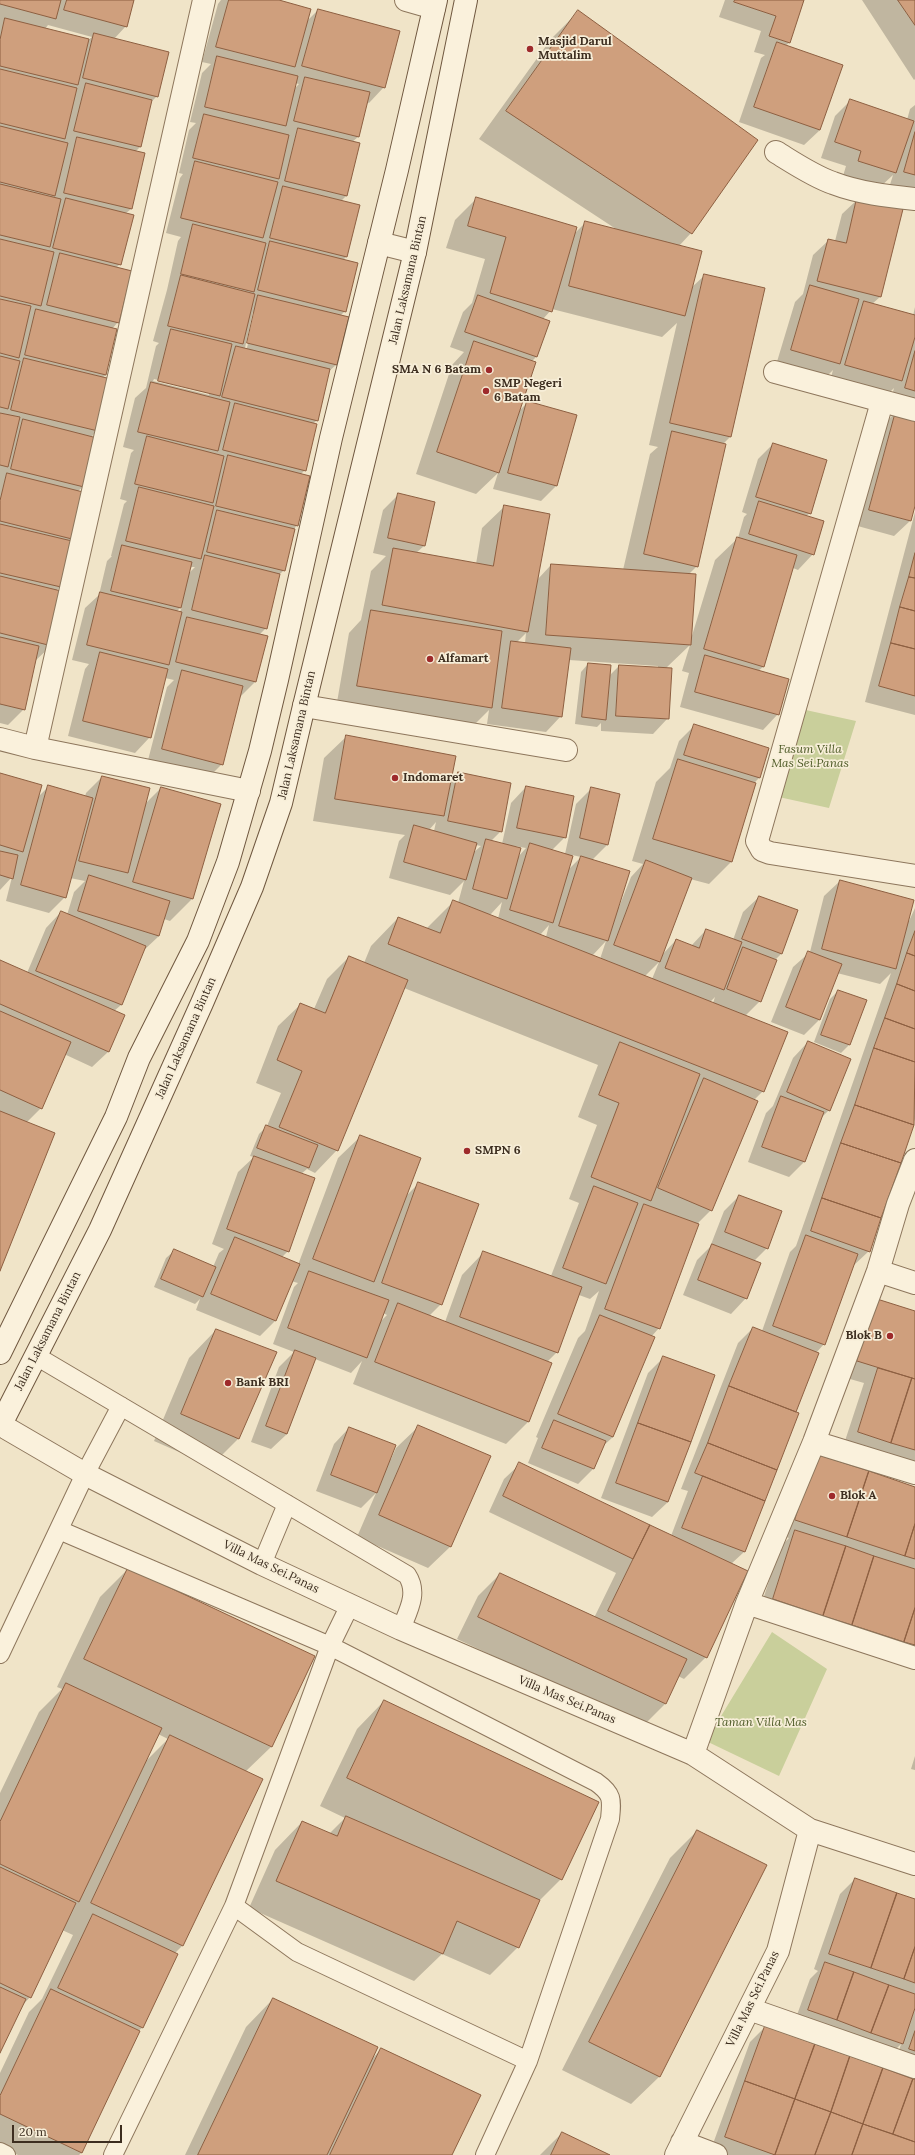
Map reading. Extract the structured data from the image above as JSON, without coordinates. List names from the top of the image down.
{
  "streets": {
    "street": ["Jalan Laksamana Bintan", "Villa Mas Sei.Panas"]
  },
  "crossings": [
    ["Jalan Laksamana Bintan", "Villa Mas Sei.Panas"]
  ],
  "parks": ["Fasum Villa Mas Sei.Panas", "Taman Villa Mas"],
  "places": [
    "Masjid Darul Muttalim",
    "SMA N 6 Batam",
    "SMP Negeri 6 Batam",
    "Alfamart",
    "Indomaret",
    "SMPN 6",
    "Blok B",
    "Bank BRI",
    "Blok A"
  ],
  "scale_bar": "20 m"
}
